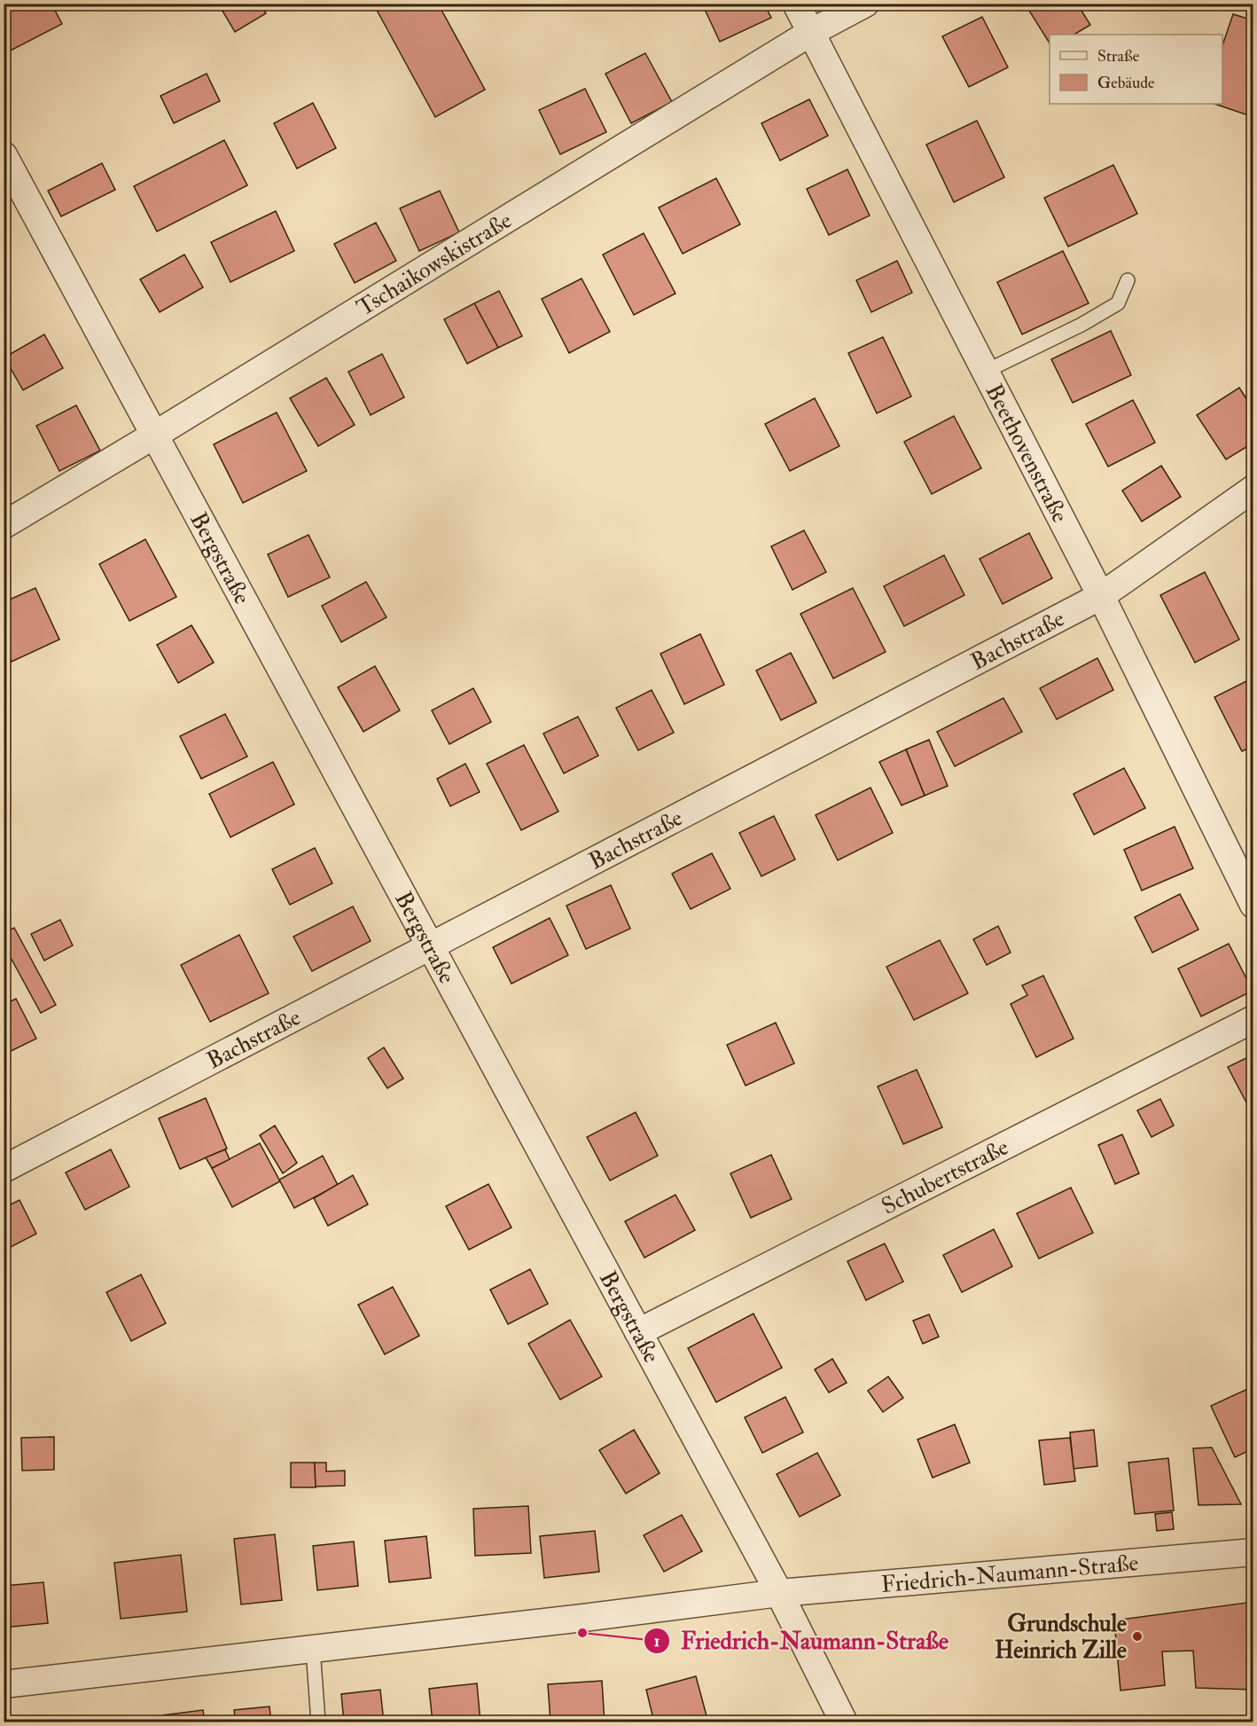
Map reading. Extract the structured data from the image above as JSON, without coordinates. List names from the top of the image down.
{
  "streets": {
    "street": [
      "Tschaikowskistraße",
      "Beethovenstraße",
      "Bergstraße",
      "Bachstraße",
      "Schubertstraße",
      "Friedrich-Naumann-Straße"
    ]
  },
  "crossings": [
    ["Tschaikowskistraße", "Beethovenstraße"],
    ["Tschaikowskistraße", "Bergstraße"],
    ["Beethovenstraße", "Bachstraße"],
    ["Bergstraße", "Bachstraße"],
    ["Bergstraße", "Schubertstraße"],
    ["Bergstraße", "Friedrich-Naumann-Straße"]
  ],
  "places": ["Friedrich-Naumann-Straße", "Grundschule Heinrich Zille"],
  "legend": ["Straße", "Gebäude"]
}
